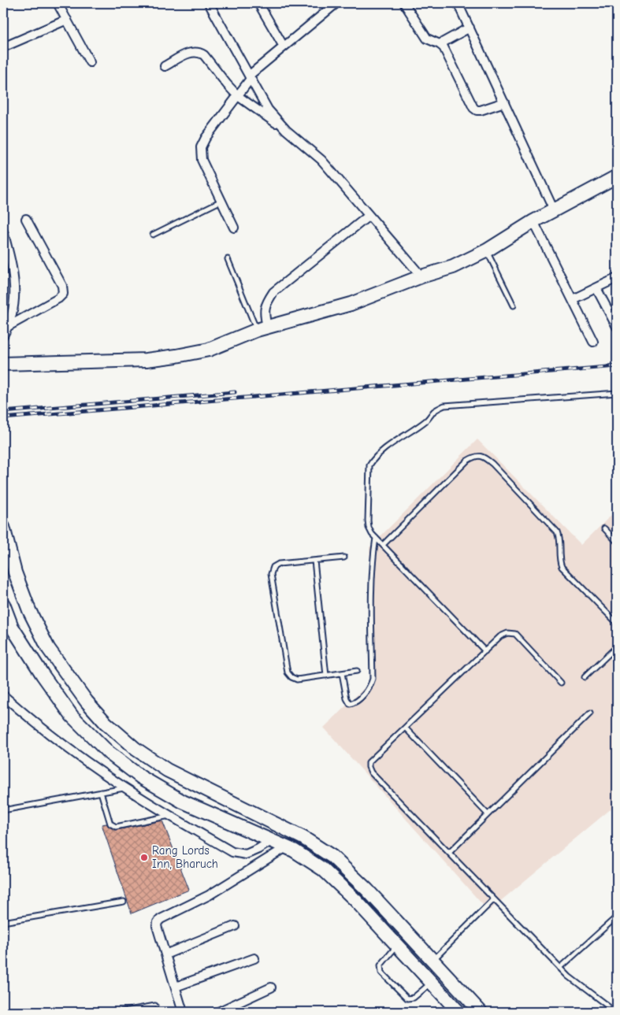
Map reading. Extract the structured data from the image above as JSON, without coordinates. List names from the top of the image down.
{
  "places": ["Rang Lords Inn, Bharuch"]
}
